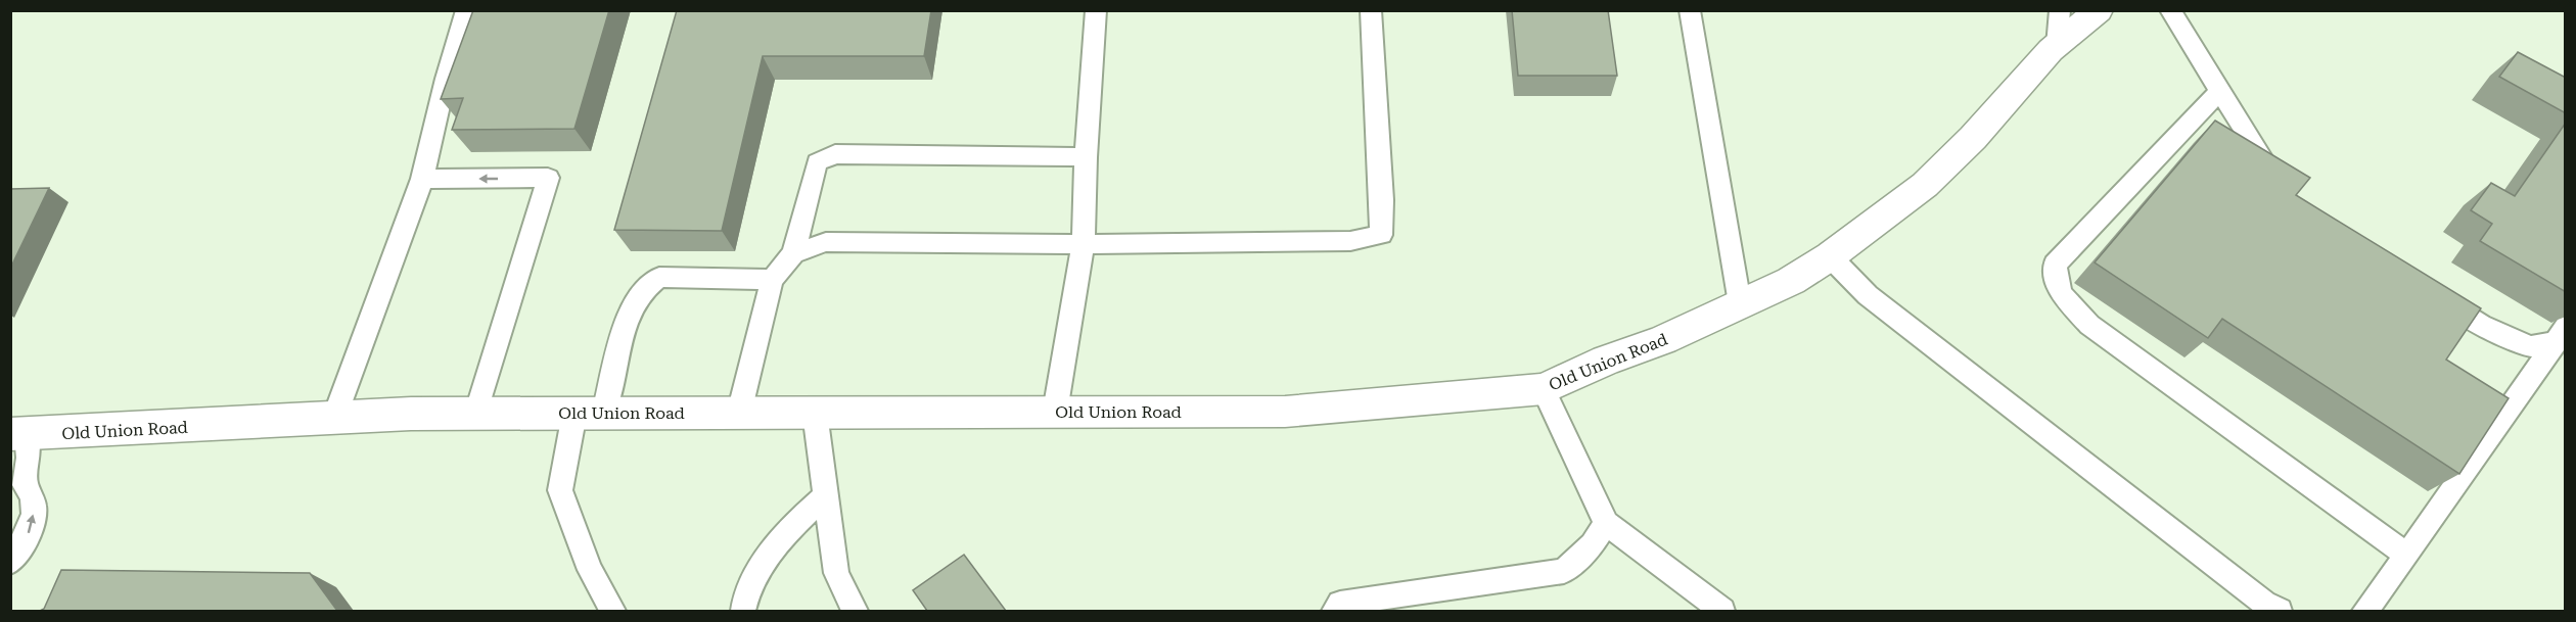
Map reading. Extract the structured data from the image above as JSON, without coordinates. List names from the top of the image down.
{
  "streets": {
    "street": ["Old Union Road"]
  }
}
